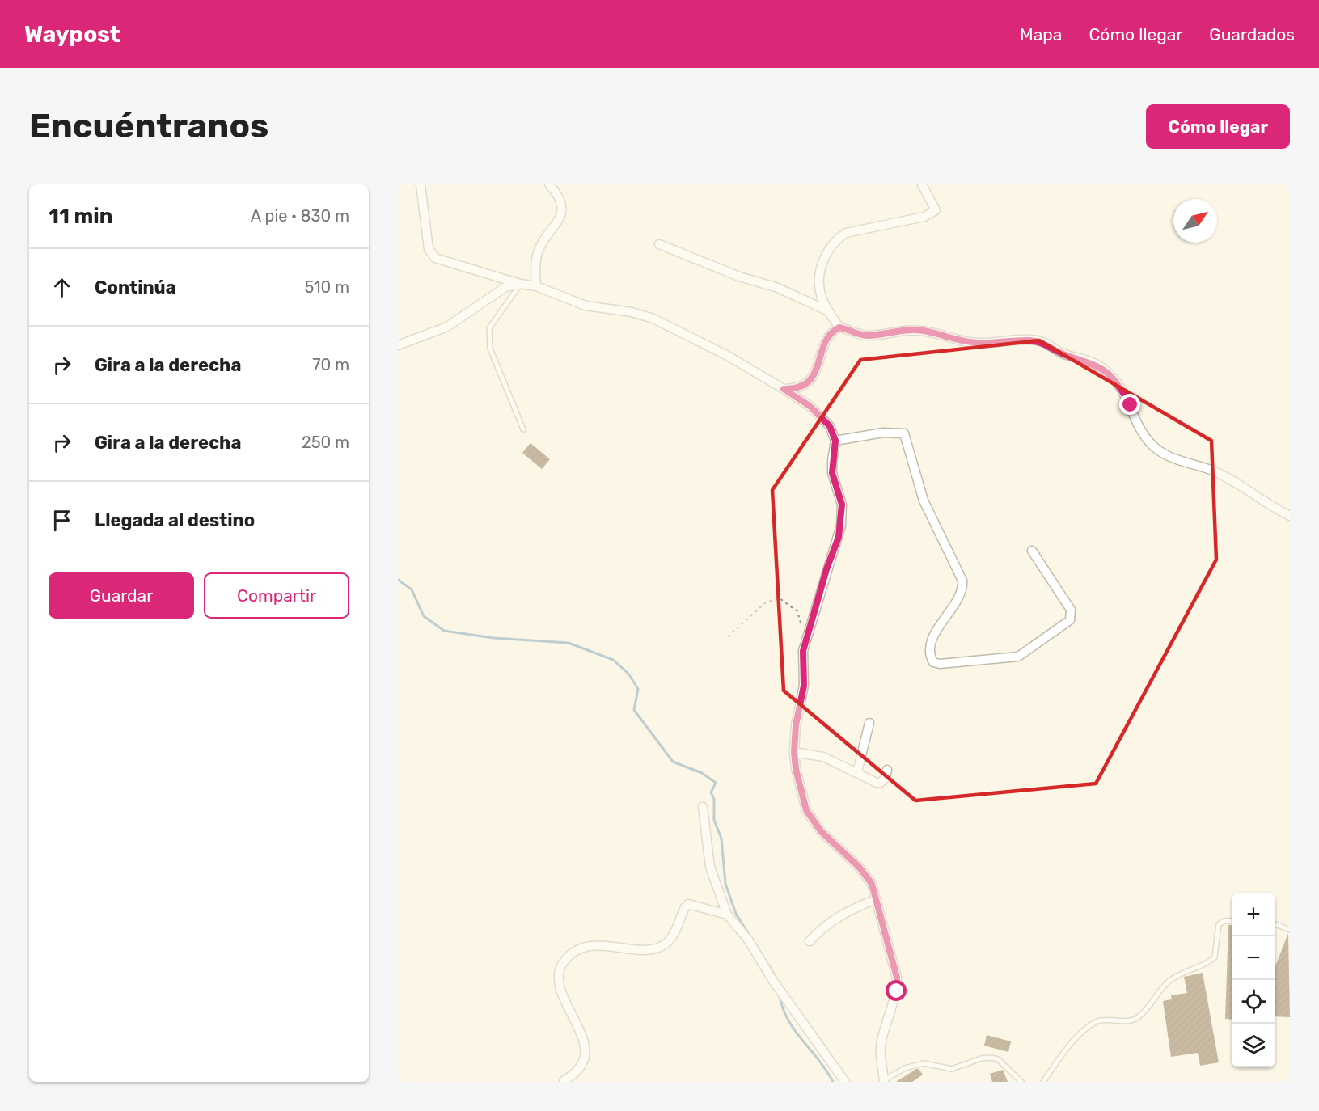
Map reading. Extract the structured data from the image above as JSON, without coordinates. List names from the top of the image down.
{
  "north": "top right",
  "page": {
    "header": "Waypost",
    "nav": ["Mapa", "Cómo llegar", "Guardados"],
    "buttons": [
      "Cómo llegar",
      ["Guardar", "Compartir"]
    ],
    "title": "Encuéntranos",
    "heading": ["11 min", "A pie · 830 m"],
    "list": [
      ["Continúa", "510 m"],
      ["Gira a la derecha", "70 m"],
      ["Gira a la derecha", "250 m"],
      "Llegada al destino"
    ],
    "map_buttons": ["+", "−"]
  }
}
